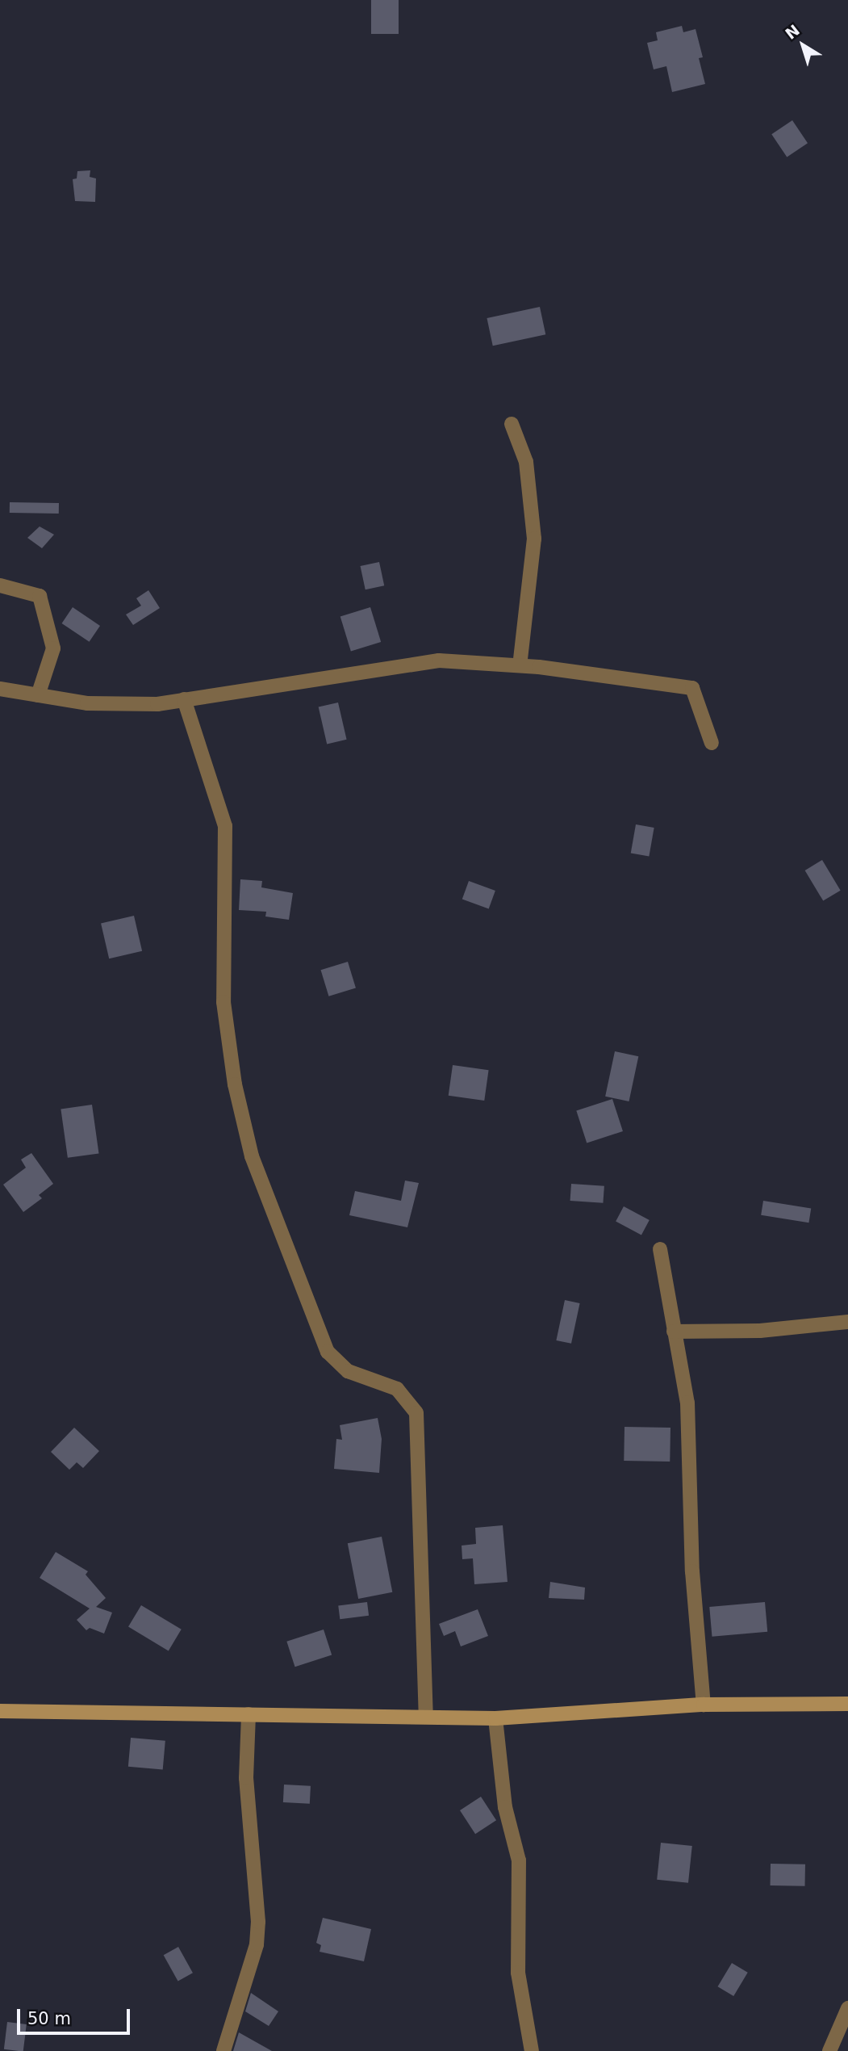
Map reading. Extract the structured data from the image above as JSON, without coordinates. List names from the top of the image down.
{
  "scale_bar": "50 m",
  "north": "top left"
}
